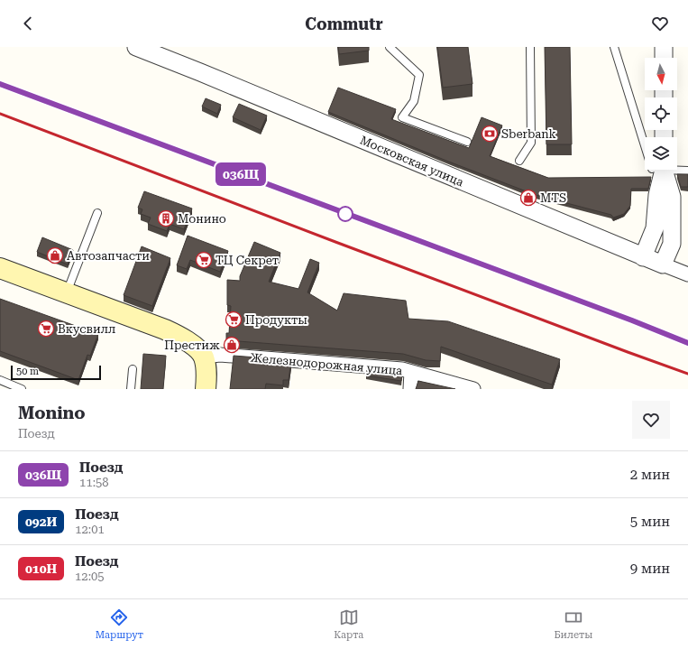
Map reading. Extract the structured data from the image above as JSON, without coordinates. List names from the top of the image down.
{
  "streets": {
    "street": ["Московская улица", "Железнодорожная улица"]
  },
  "places": {
    "bank": ["Sberbank"],
    "shop": ["MTS", "Автозапчасти", "Престиж"],
    "building": ["Монино"],
    "supermarket": ["ТЦ Секрет", "Продукты", "Вкусвилл"]
  },
  "scale_bar": "50 m",
  "north": "bottom",
  "page": {
    "header": "Commutr",
    "on_map": "036Щ",
    "scale": "50 m",
    "heading": ["Monino", "Поезд"],
    "list": [
      {
        "mark": "036Щ",
        "name": "Поезд",
        "note": "11:58",
        "value": "2 мин"
      },
      {
        "mark": "092И",
        "name": "Поезд",
        "note": "12:01",
        "value": "5 мин"
      },
      {
        "mark": "010Н",
        "name": "Поезд",
        "note": "12:05",
        "value": "9 мин"
      }
    ],
    "tabs": ["Маршрут", "Карта", "Билеты"]
  }
}
